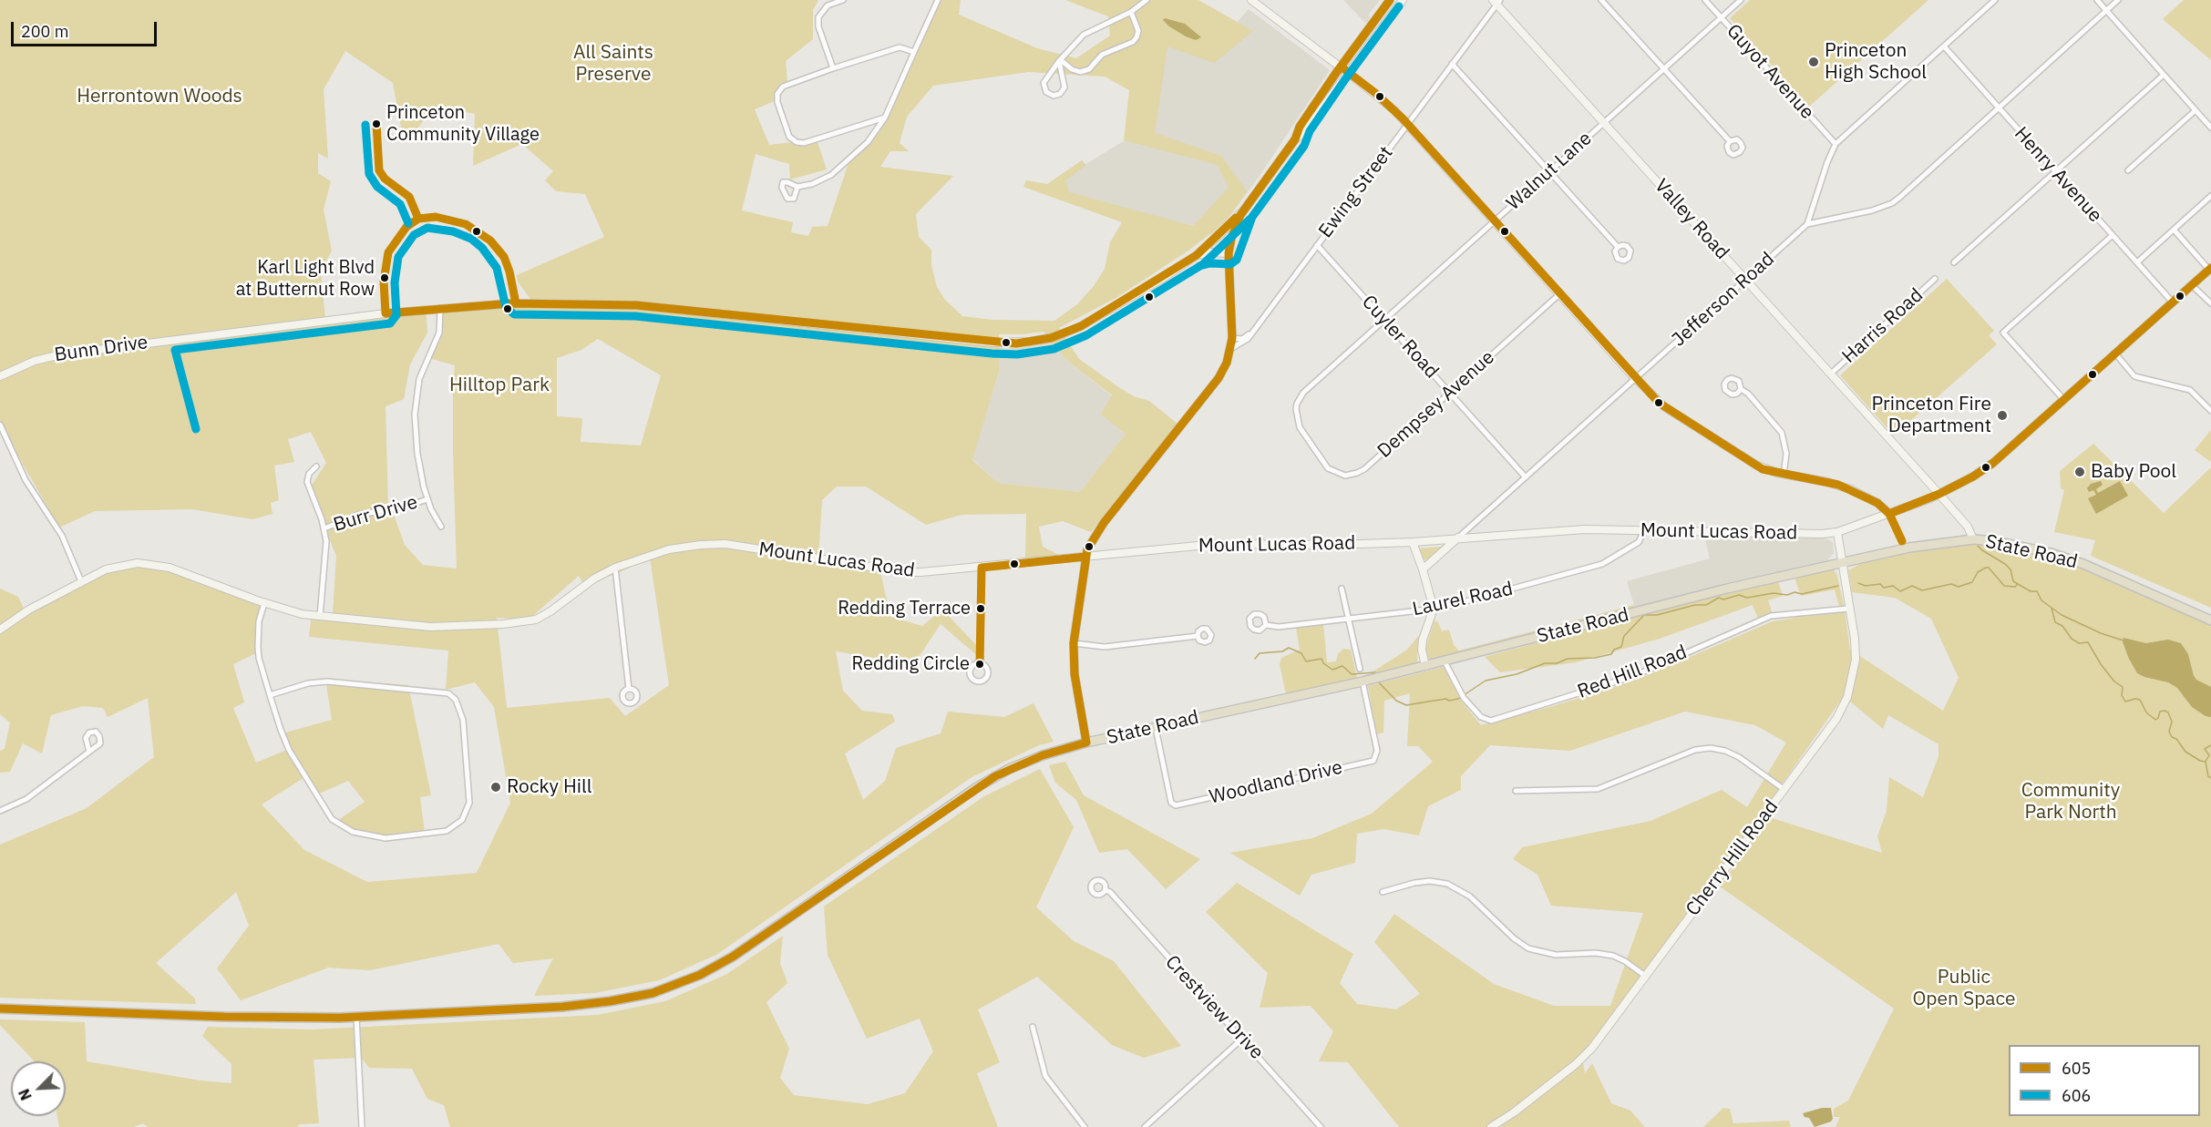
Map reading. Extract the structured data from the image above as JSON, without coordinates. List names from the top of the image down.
{
  "streets": {
    "highway": ["State Road"],
    "street": [
      "Guyot Avenue",
      "Walnut Lane",
      "Henry Avenue",
      "Ewing Street",
      "Valley Road",
      "Jefferson Road",
      "Harris Road",
      "Cuyler Road",
      "Bunn Drive",
      "Dempsey Avenue",
      "Burr Drive",
      "Mount Lucas Road",
      "Laurel Road",
      "Red Hill Road",
      "Woodland Drive",
      "Cherry Hill Road",
      "Crestview Drive"
    ]
  },
  "crossings": [
    ["Guyot Avenue", "Walnut Lane"],
    ["Walnut Lane", "Valley Road"],
    ["Walnut Lane", "Cuyler Road"],
    ["Walnut Lane", "Dempsey Avenue"],
    ["Henry Avenue", "Mount Lucas Road"],
    ["Ewing Street", "Valley Road"],
    ["Ewing Street", "Cuyler Road"],
    ["Valley Road", "Jefferson Road"],
    ["Valley Road", "Harris Road"],
    ["Valley Road", "Mount Lucas Road"],
    ["Valley Road", "State Road"],
    ["Jefferson Road", "Cuyler Road"],
    ["Jefferson Road", "Mount Lucas Road"],
    ["Cuyler Road", "Dempsey Avenue"],
    ["Mount Lucas Road", "Laurel Road"],
    ["Mount Lucas Road", "Cherry Hill Road"],
    ["State Road", "Red Hill Road"],
    ["State Road", "Woodland Drive"],
    ["State Road", "Cherry Hill Road"],
    ["Red Hill Road", "Cherry Hill Road"]
  ],
  "parks": [
    "All Saints Preserve",
    "Herrontown Woods",
    "Hilltop Park",
    "Community Park North",
    "Public Open Space"
  ],
  "places": [
    "Princeton High School",
    "Princeton Community Village",
    "Karl Light Blvd at Butternut Row",
    "Princeton Fire Department",
    "Baby Pool",
    "Redding Terrace",
    "Redding Circle",
    "Rocky Hill"
  ],
  "lines": ["transit line 605", "transit line 606"],
  "legend": ["605", "606"],
  "scale_bar": "200 m",
  "north": "bottom left"
}
